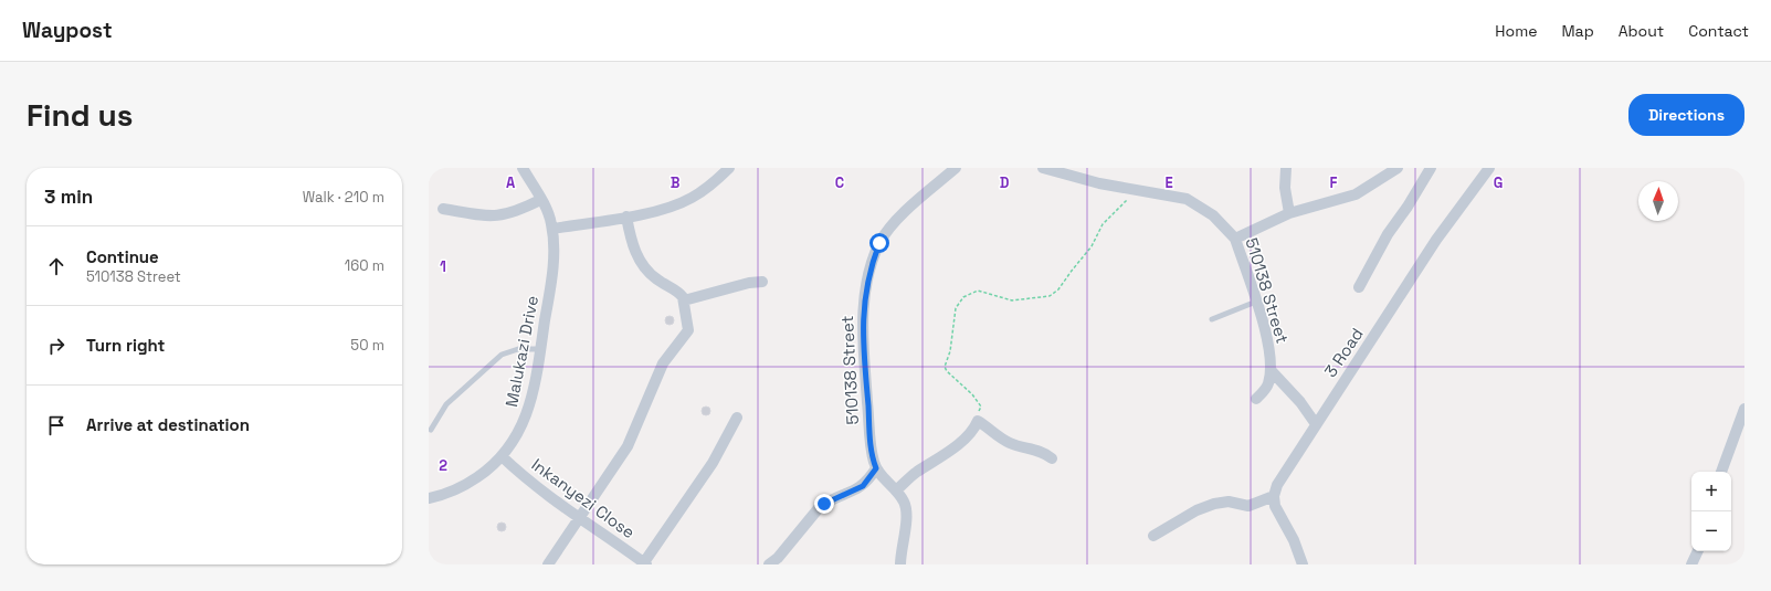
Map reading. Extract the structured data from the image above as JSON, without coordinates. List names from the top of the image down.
{
  "streets": {
    "street": [
      "510138 Street",
      "Malukazi Drive",
      "3 Road",
      "Inkanyezi Close"
    ]
  },
  "crossings": [
    ["Malukazi Drive", "Inkanyezi Close"]
  ],
  "north": "top",
  "page": {
    "header": "Waypost",
    "nav": [
      "Home",
      "Map",
      "About",
      "Contact"
    ],
    "buttons": "Directions",
    "title": "Find us",
    "heading": ["3 min", "Walk · 210 m"],
    "list": [
      ["Continue", "510138 Street", "160 m"],
      ["Turn right", "50 m"],
      "Arrive at destination"
    ],
    "map_buttons": ["+", "−"]
  },
  "grid": {
    "columns": [
      "A",
      "B",
      "C",
      "D",
      "E",
      "F",
      "G"
    ],
    "rows": ["1", "2"]
  }
}
